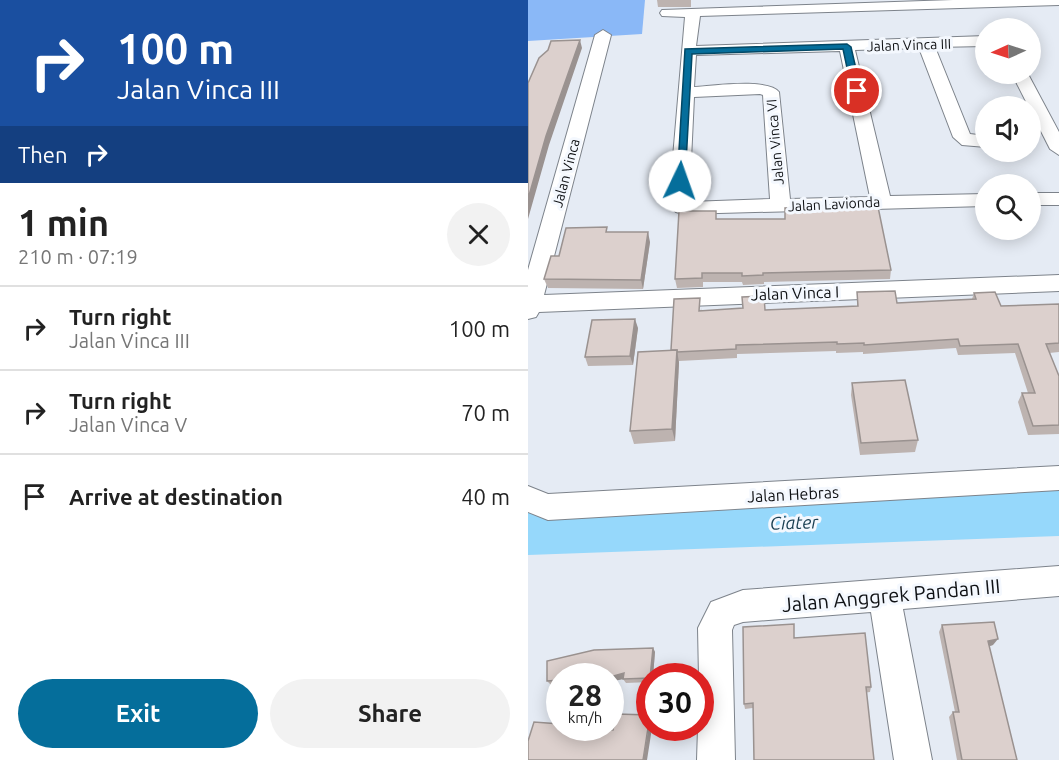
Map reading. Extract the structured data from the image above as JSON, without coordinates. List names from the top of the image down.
{
  "streets": {
    "street": [
      "Jalan Vinca III",
      "Jalan Vinca VI",
      "Jalan Vinca",
      "Jalan Lavionda",
      "Jalan Vinca I",
      "Jalan Hebras",
      "Jalan Anggrek Pandan III"
    ]
  },
  "crossings": [
    ["Jalan Vinca VI", "Jalan Lavionda"],
    ["Jalan Vinca", "Jalan Vinca I"]
  ],
  "water": ["Ciater"],
  "north": "left",
  "page": {
    "turn": ["100 m", "Jalan Vinca III"],
    "then": "Then",
    "heading": ["1 min", "210 m · 07:19"],
    "list": [
      {
        "name": "Turn right",
        "note": "Jalan Vinca III",
        "value": "100 m"
      },
      {
        "name": "Turn right",
        "note": "Jalan Vinca V",
        "value": "70 m"
      },
      {
        "name": "Arrive at destination",
        "value": "40 m"
      }
    ],
    "speed": "28 km/h",
    "limit": "30",
    "buttons": ["Exit", "Share"]
  }
}
